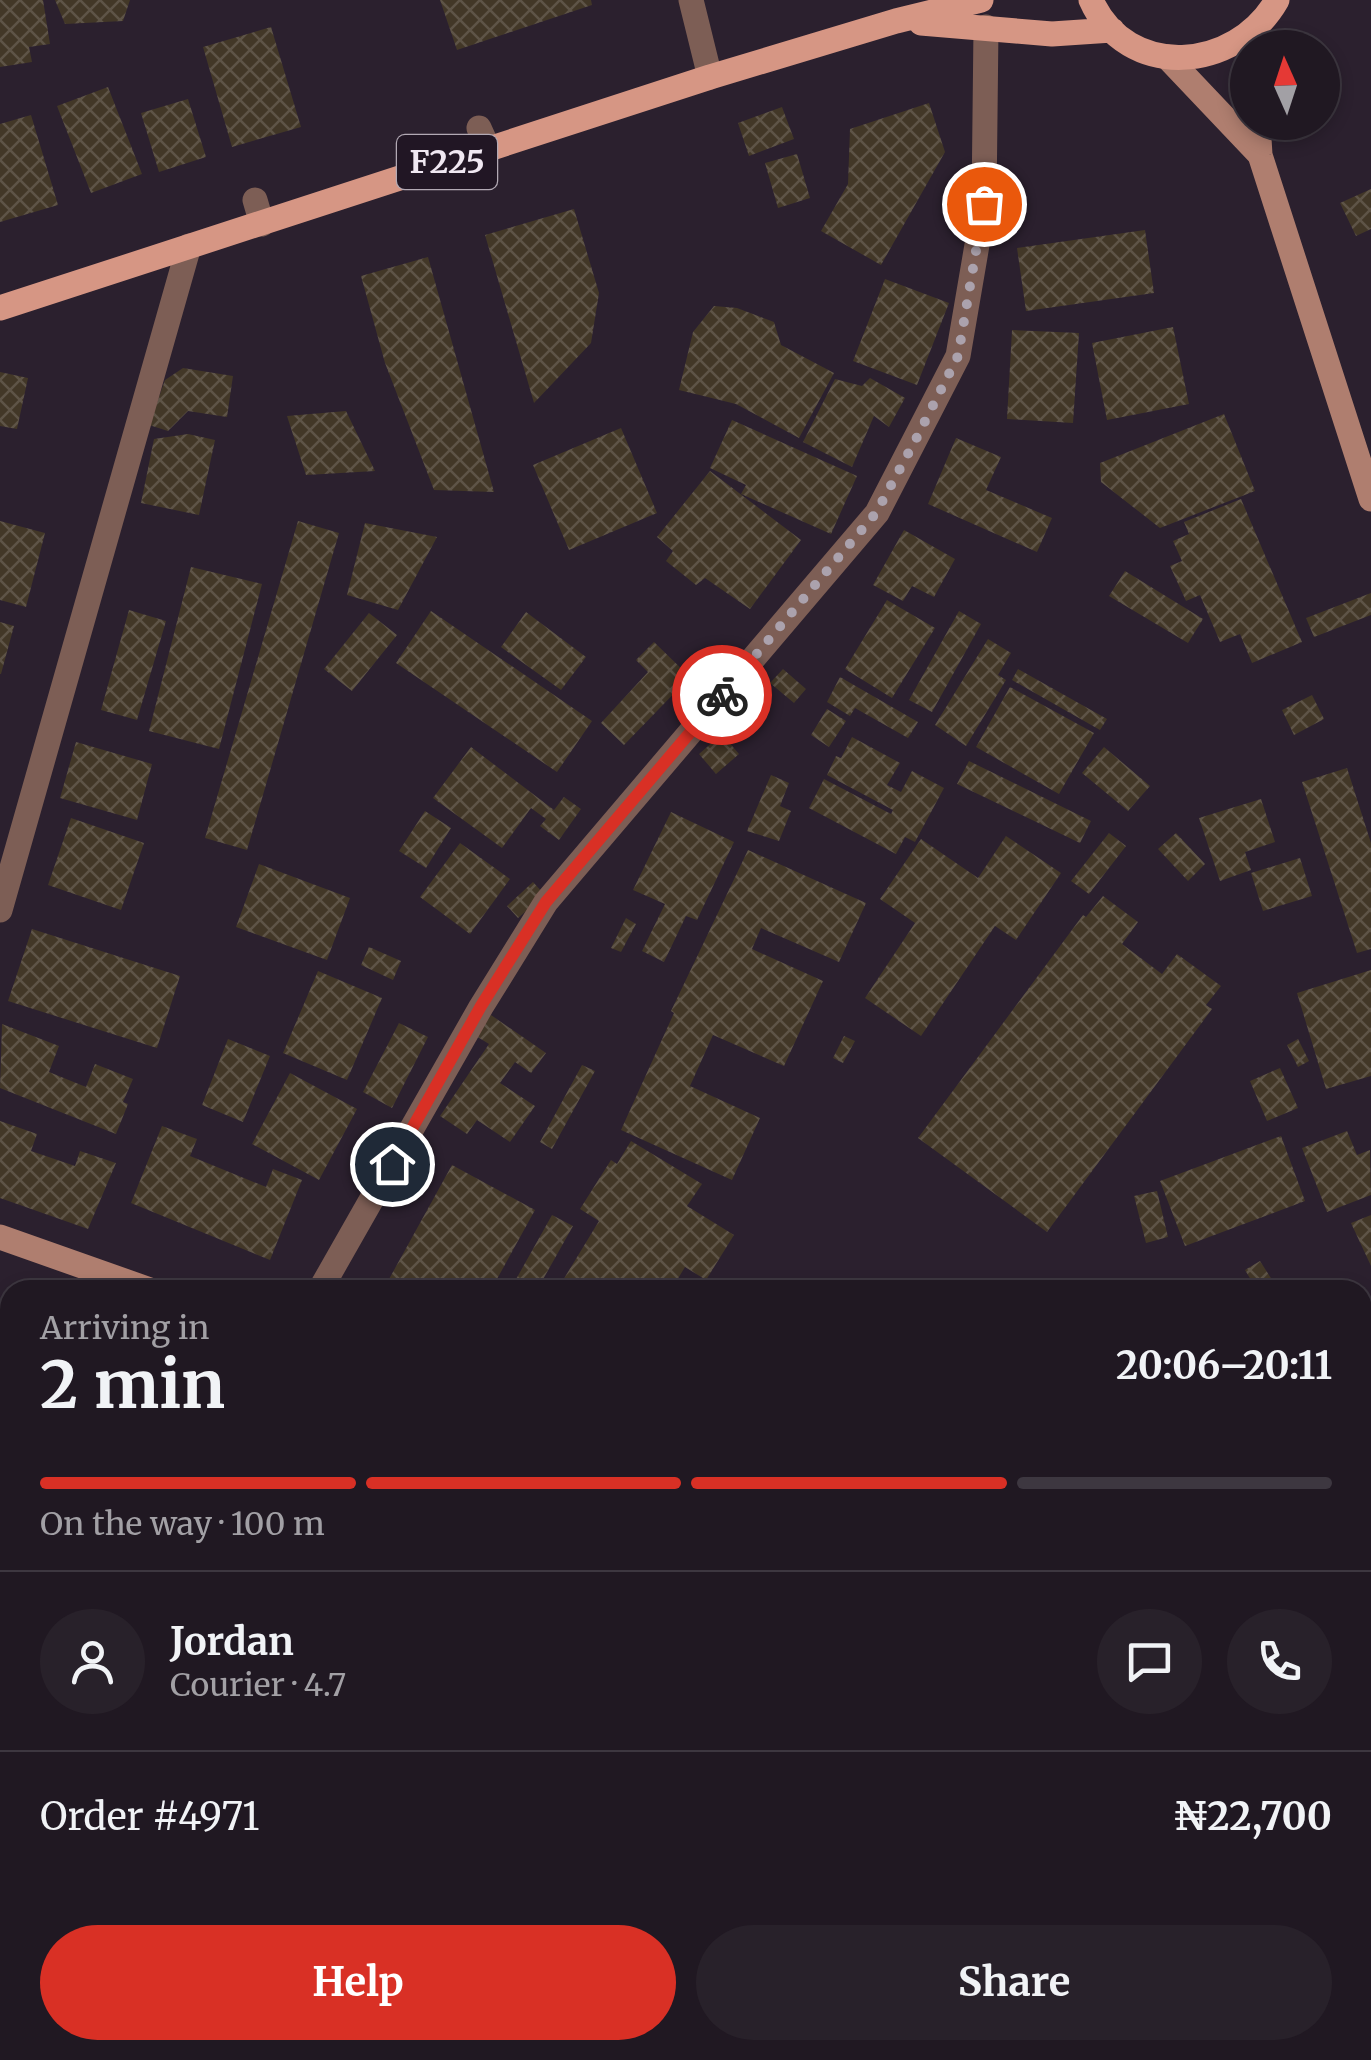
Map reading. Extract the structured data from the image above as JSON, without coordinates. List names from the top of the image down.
{
  "streets": {
    "main road": ["F225"]
  },
  "north": "top",
  "page": {
    "heading": ["2 min", "Arriving in", "20:06–20:11"],
    "panel": [
      "Jordan",
      "Courier · 4.7",
      "Order #4971",
      "₦22,700"
    ],
    "bar": "On the way · 100 m",
    "buttons": ["Help", "Share"]
  }
}
